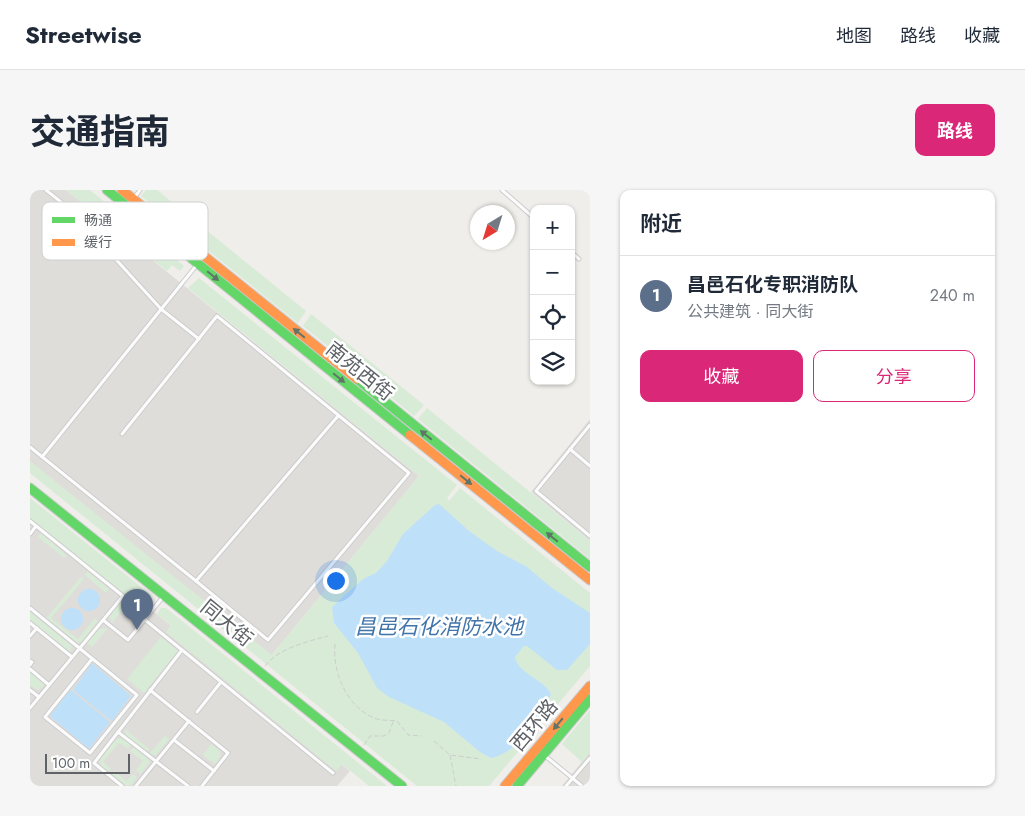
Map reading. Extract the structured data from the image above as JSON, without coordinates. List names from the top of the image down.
{
  "streets": {
    "main road": ["南苑西街", "同大街", "西环路"]
  },
  "water": ["昌邑石化消防水池"],
  "legend": ["畅通", "缓行"],
  "scale_bar": "100 m",
  "north": "bottom left",
  "page": {
    "header": "Streetwise",
    "nav": ["地图", "路线", "收藏"],
    "title": "交通指南",
    "buttons": [
      "路线",
      ["收藏", "分享"]
    ],
    "heading": "附近",
    "map_buttons": ["+", "−"],
    "list": [
      {
        "mark": "1",
        "name": "昌邑石化专职消防队",
        "note": "公共建筑 · 同大街",
        "value": "240 m"
      }
    ],
    "pins": "1",
    "scale": "100 m"
  }
}
